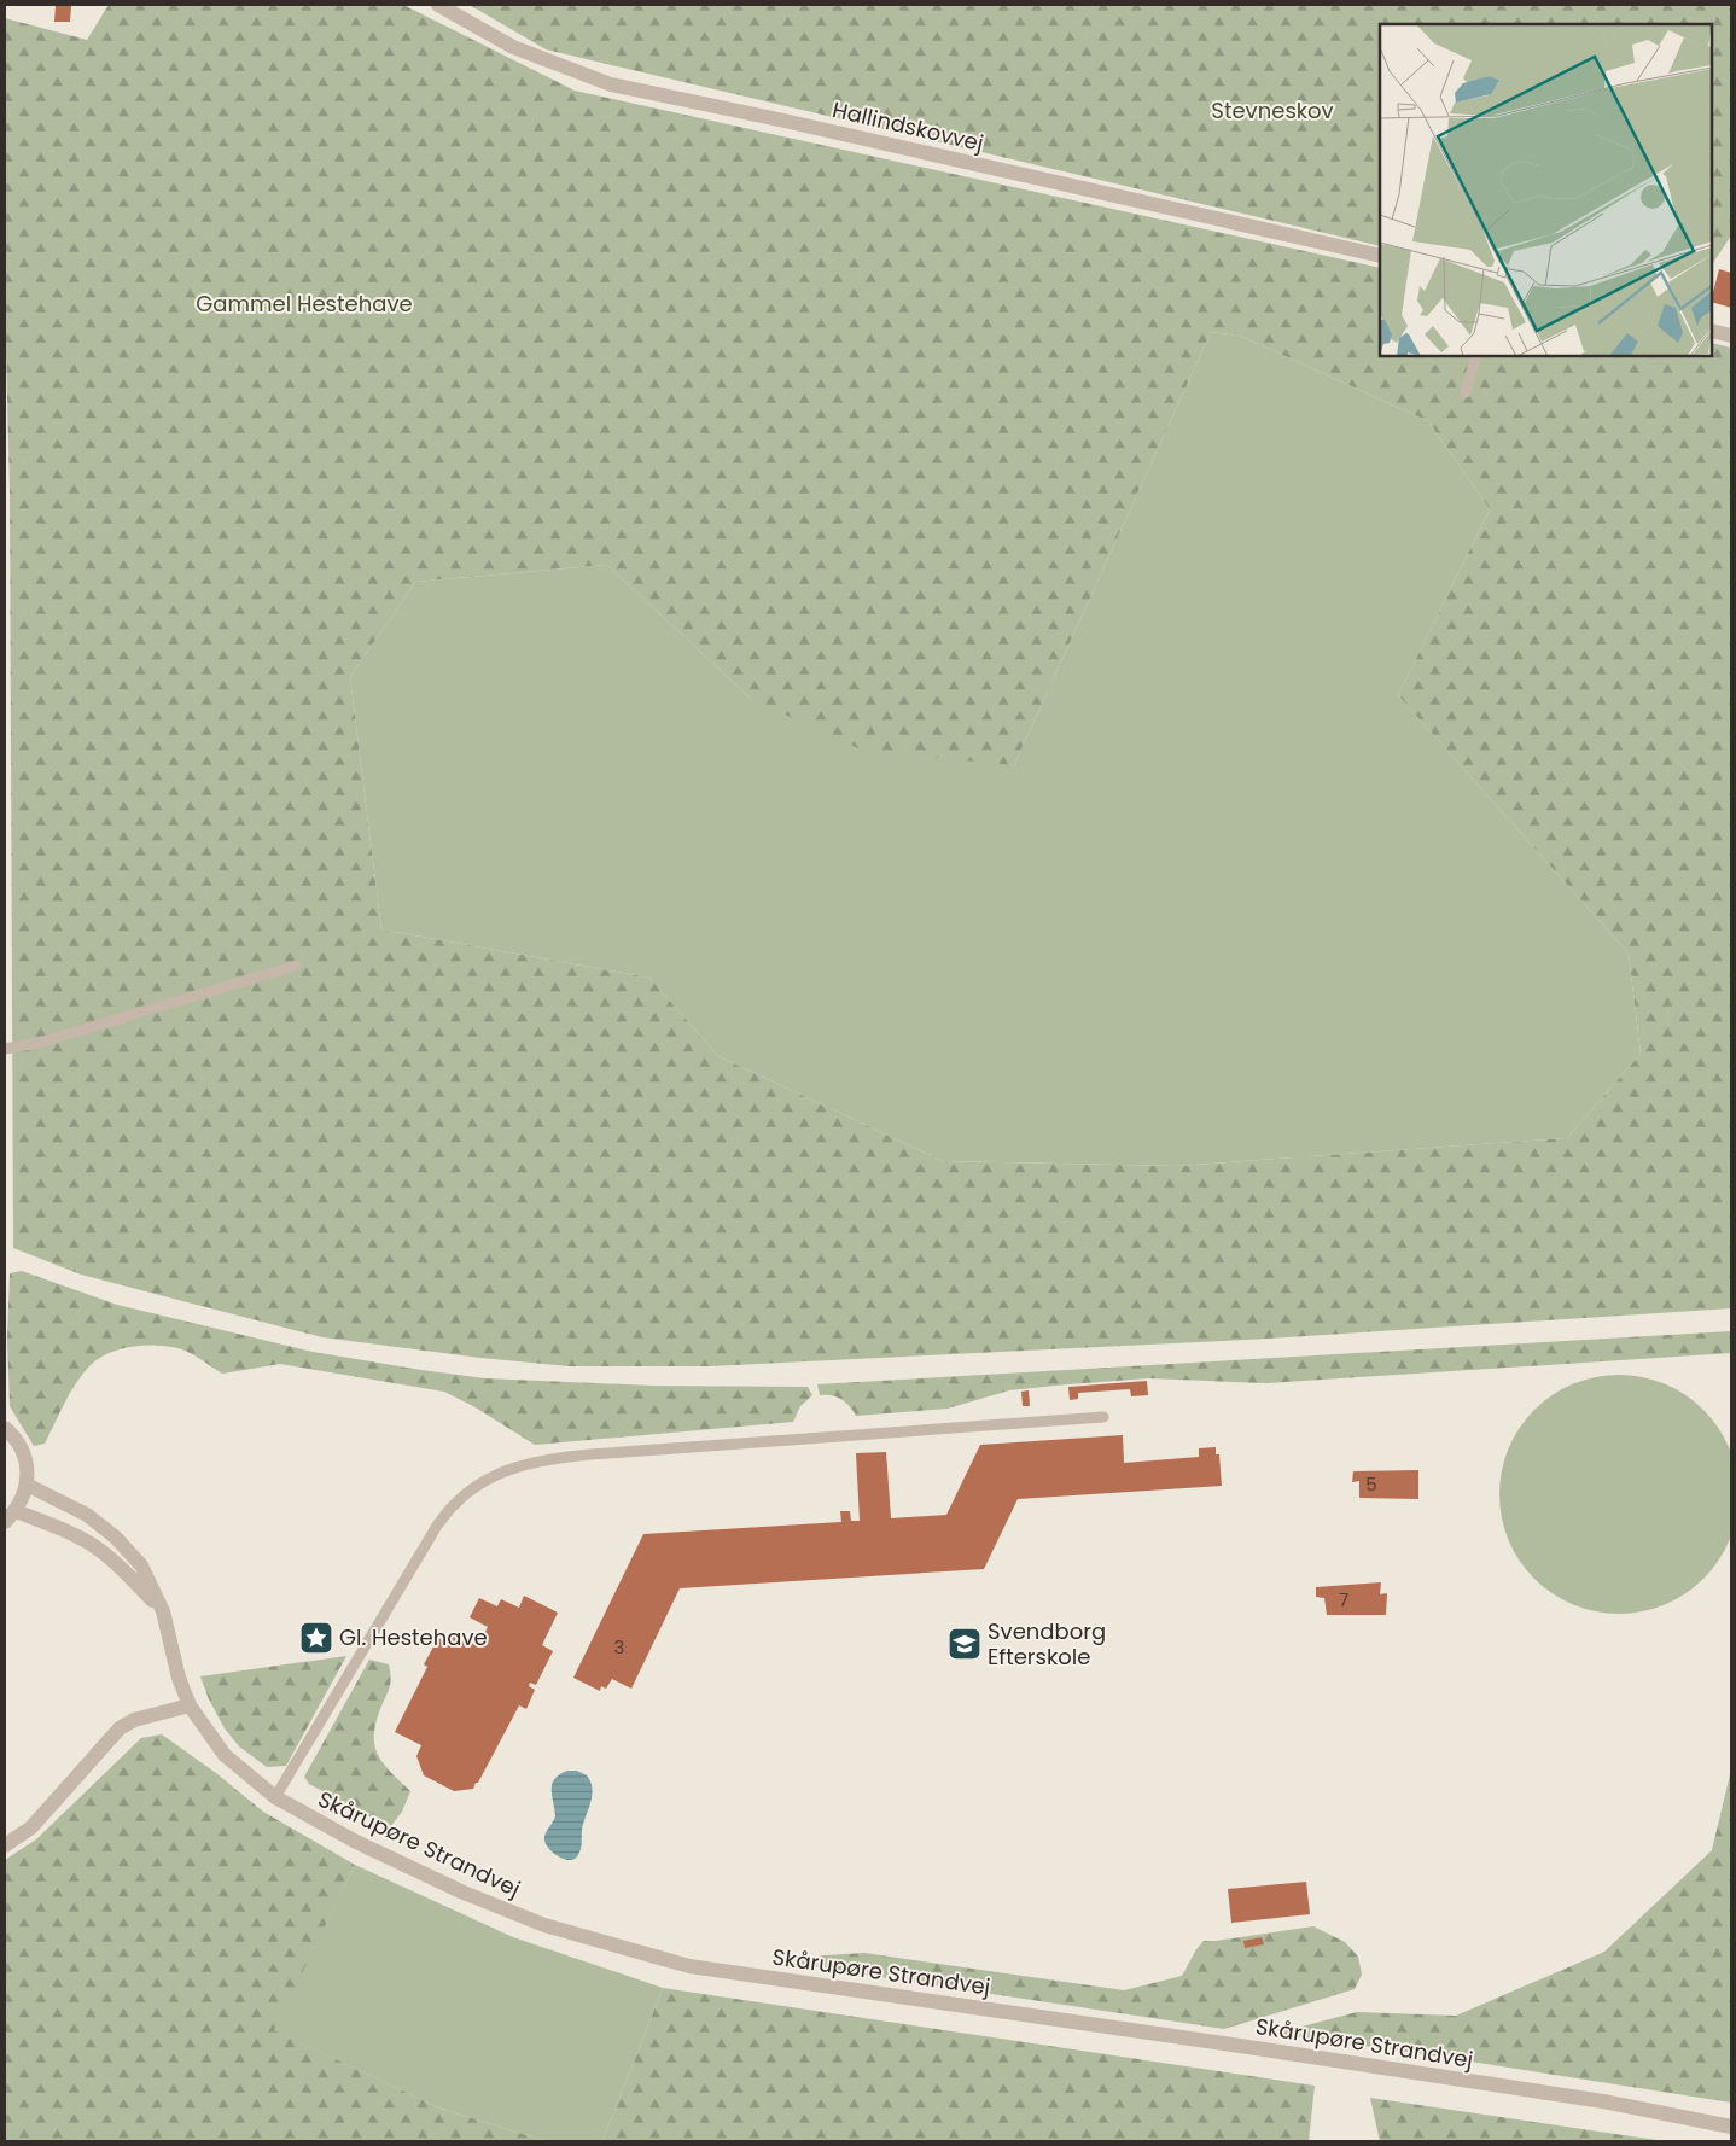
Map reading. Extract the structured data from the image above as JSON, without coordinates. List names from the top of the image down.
{
  "streets": {
    "street": ["Hallindskovvej", "Skårupøre Strandvej"]
  },
  "parks": ["Stevneskov", "Gammel Hestehave"],
  "places": {
    "place": ["Gl. Hestehave"],
    "school or university": ["Svendborg Efterskole"]
  },
  "house_numbers": ["5", "7", "3"]
}
